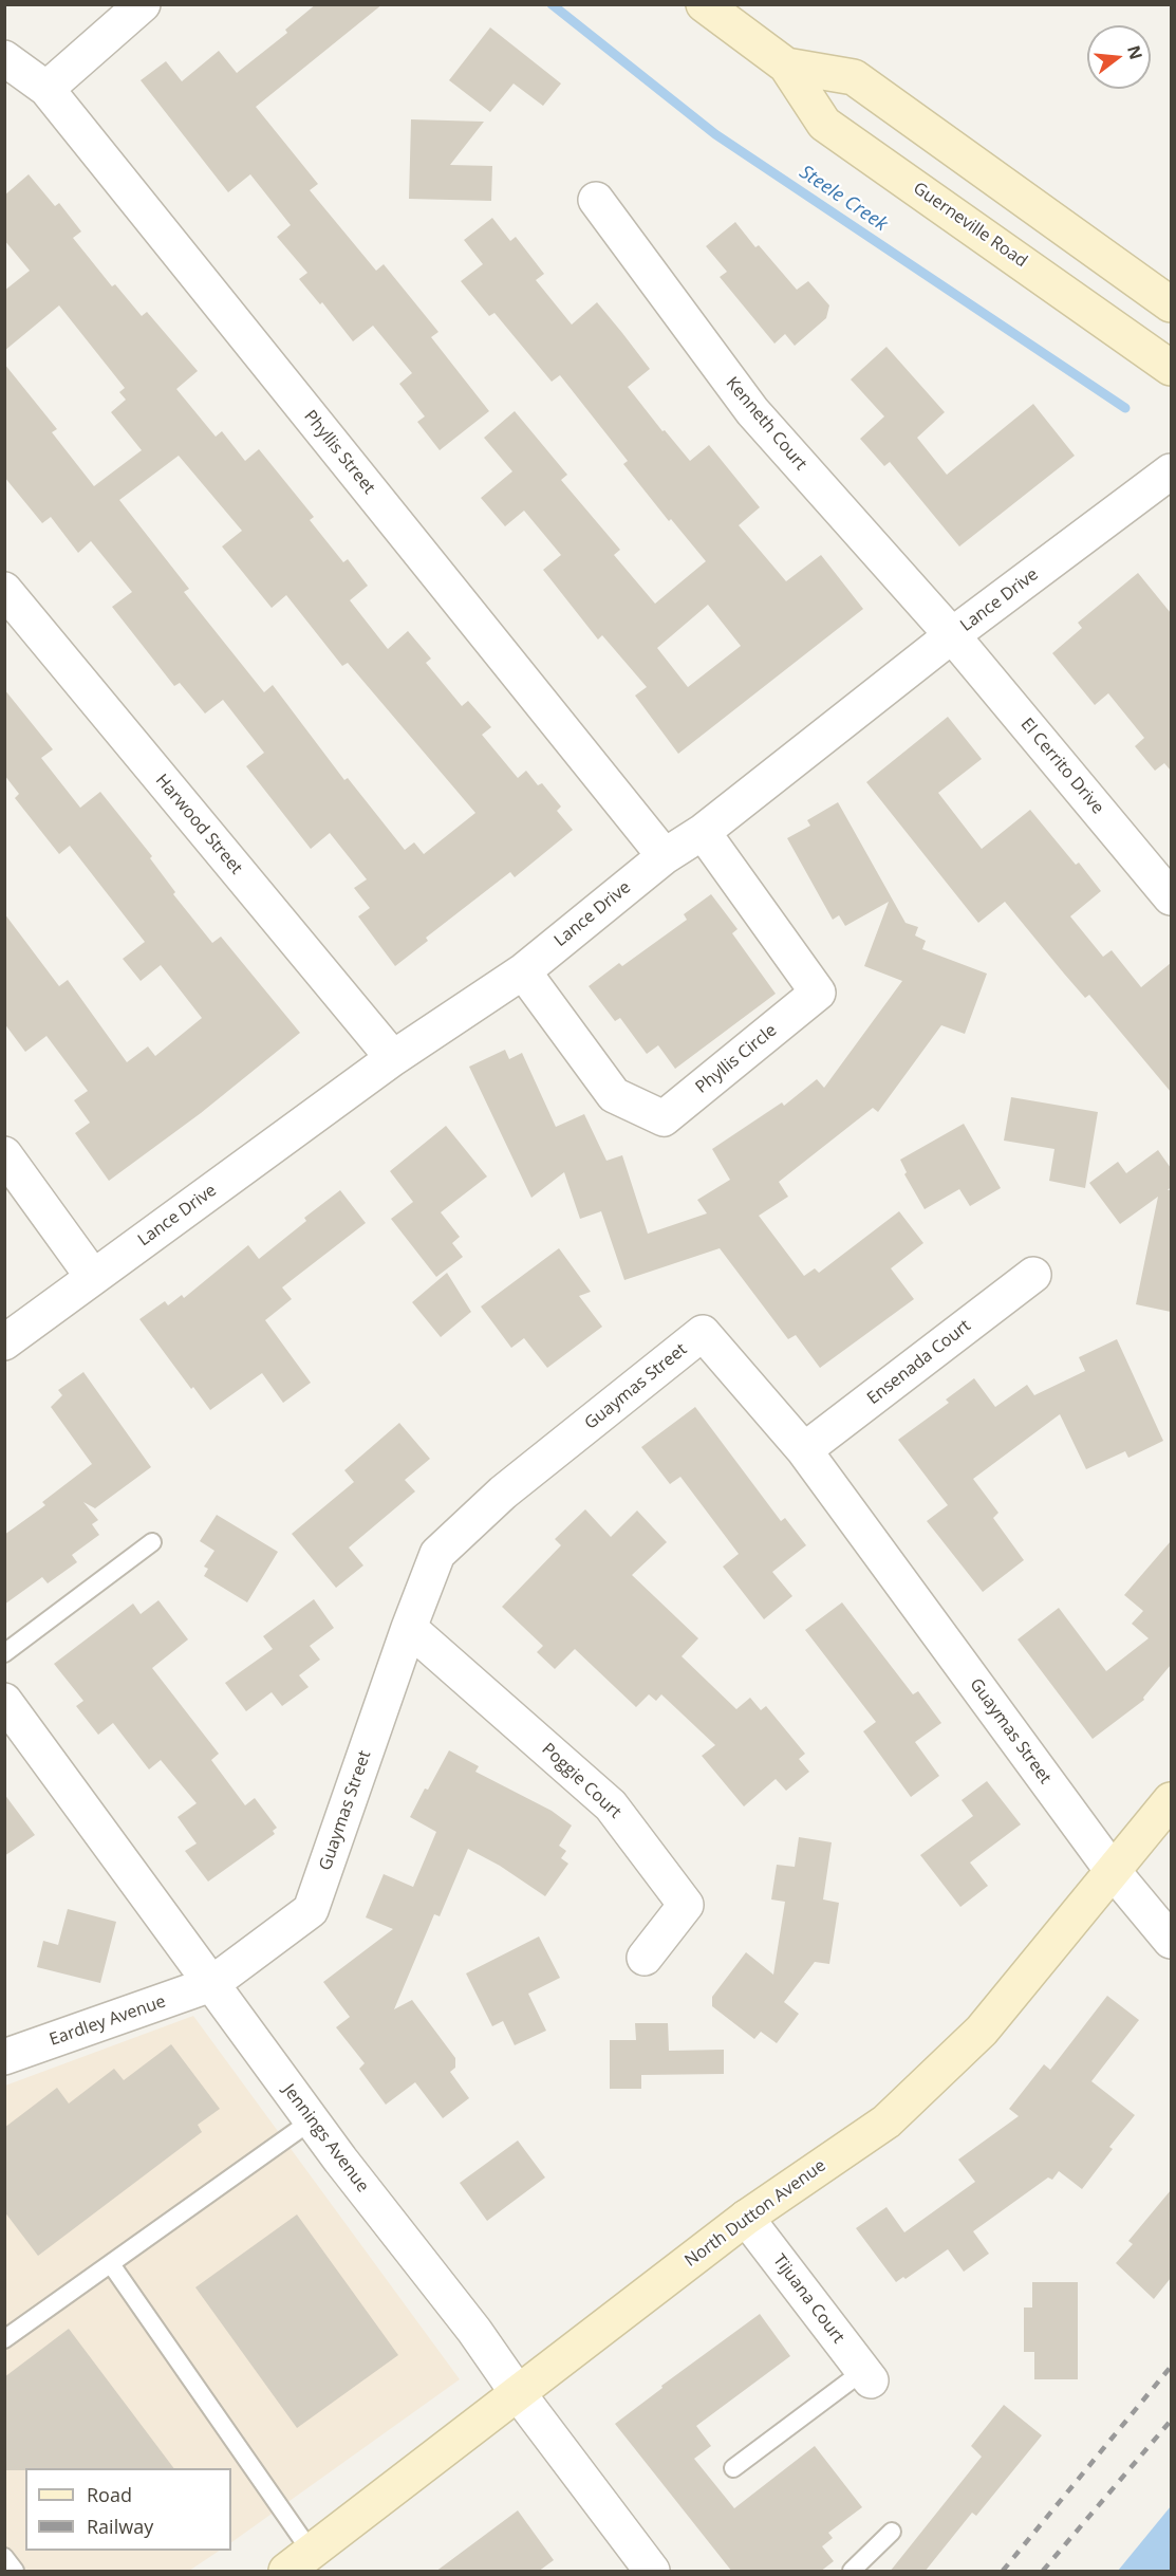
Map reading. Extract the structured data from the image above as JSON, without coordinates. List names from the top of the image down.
{
  "streets": {
    "main road": ["Guerneville Road", "North Dutton Avenue"],
    "street": [
      "Kenneth Court",
      "Phyllis Street",
      "Lance Drive",
      "El Cerrito Drive",
      "Harwood Street",
      "Phyllis Circle",
      "Ensenada Court",
      "Guaymas Street",
      "Poggie Court",
      "Eardley Avenue",
      "Jennings Avenue",
      "Tijuana Court"
    ]
  },
  "crossings": [
    ["Kenneth Court", "Lance Drive"],
    ["Kenneth Court", "El Cerrito Drive"],
    ["Phyllis Street", "Lance Drive"],
    ["Lance Drive", "El Cerrito Drive"],
    ["Lance Drive", "Harwood Street"],
    ["Lance Drive", "Phyllis Circle"],
    ["Ensenada Court", "Guaymas Street"],
    ["Guaymas Street", "Poggie Court"],
    ["Guaymas Street", "Eardley Avenue"],
    ["Guaymas Street", "Jennings Avenue"],
    ["Guaymas Street", "North Dutton Avenue"],
    ["Eardley Avenue", "Jennings Avenue"],
    ["Jennings Avenue", "North Dutton Avenue"],
    ["North Dutton Avenue", "Tijuana Court"]
  ],
  "water": ["Steele Creek"],
  "legend": ["Road", "Railway"],
  "north": "right"
}
